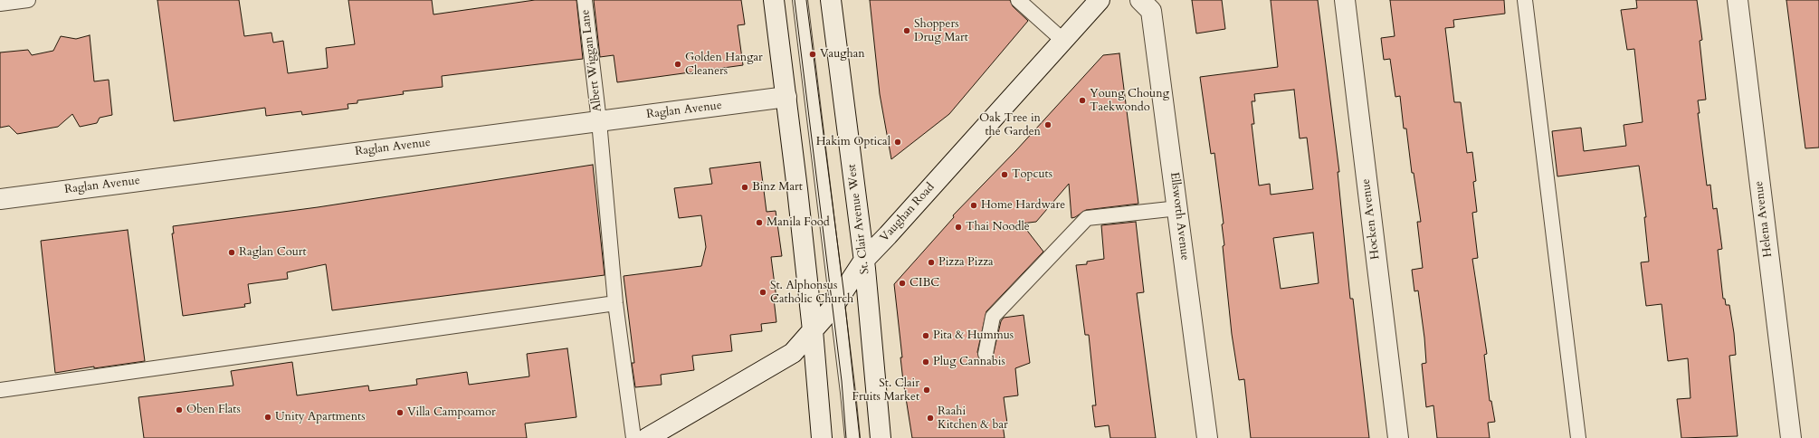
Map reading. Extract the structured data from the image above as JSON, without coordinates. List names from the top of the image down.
{
  "streets": {
    "street": [
      "Raglan Avenue",
      "Vaughan Road",
      "Ellsworth Avenue",
      "St. Clair Avenue West",
      "Hocken Avenue",
      "Helena Avenue"
    ],
    "lane": ["Albert Wiggan Lane"]
  },
  "crossings": [
    ["Albert Wiggan Lane", "Raglan Avenue"],
    ["Albert Wiggan Lane", "Vaughan Road"],
    ["Vaughan Road", "St. Clair Avenue West"]
  ],
  "places": [
    "Shoppers Drug Mart",
    "Vaughan",
    "Golden Hangar Cleaners",
    "Young Choung Taekwondo",
    "Oak Tree in the Garden",
    "Hakim Optical",
    "Topcuts",
    "Binz Mart",
    "Home Hardware",
    "Manila Food",
    "Thai Noodle",
    "Raglan Court",
    "Pizza Pizza",
    "CIBC",
    "St. Alphonsus Catholic Church",
    "Pita & Hummus",
    "Plug Cannabis",
    "St. Clair Fruits Market",
    "Oben Flats",
    "Villa Campoamor",
    "Unity Apartments",
    "Raahi Kitchen & bar"
  ]
}
